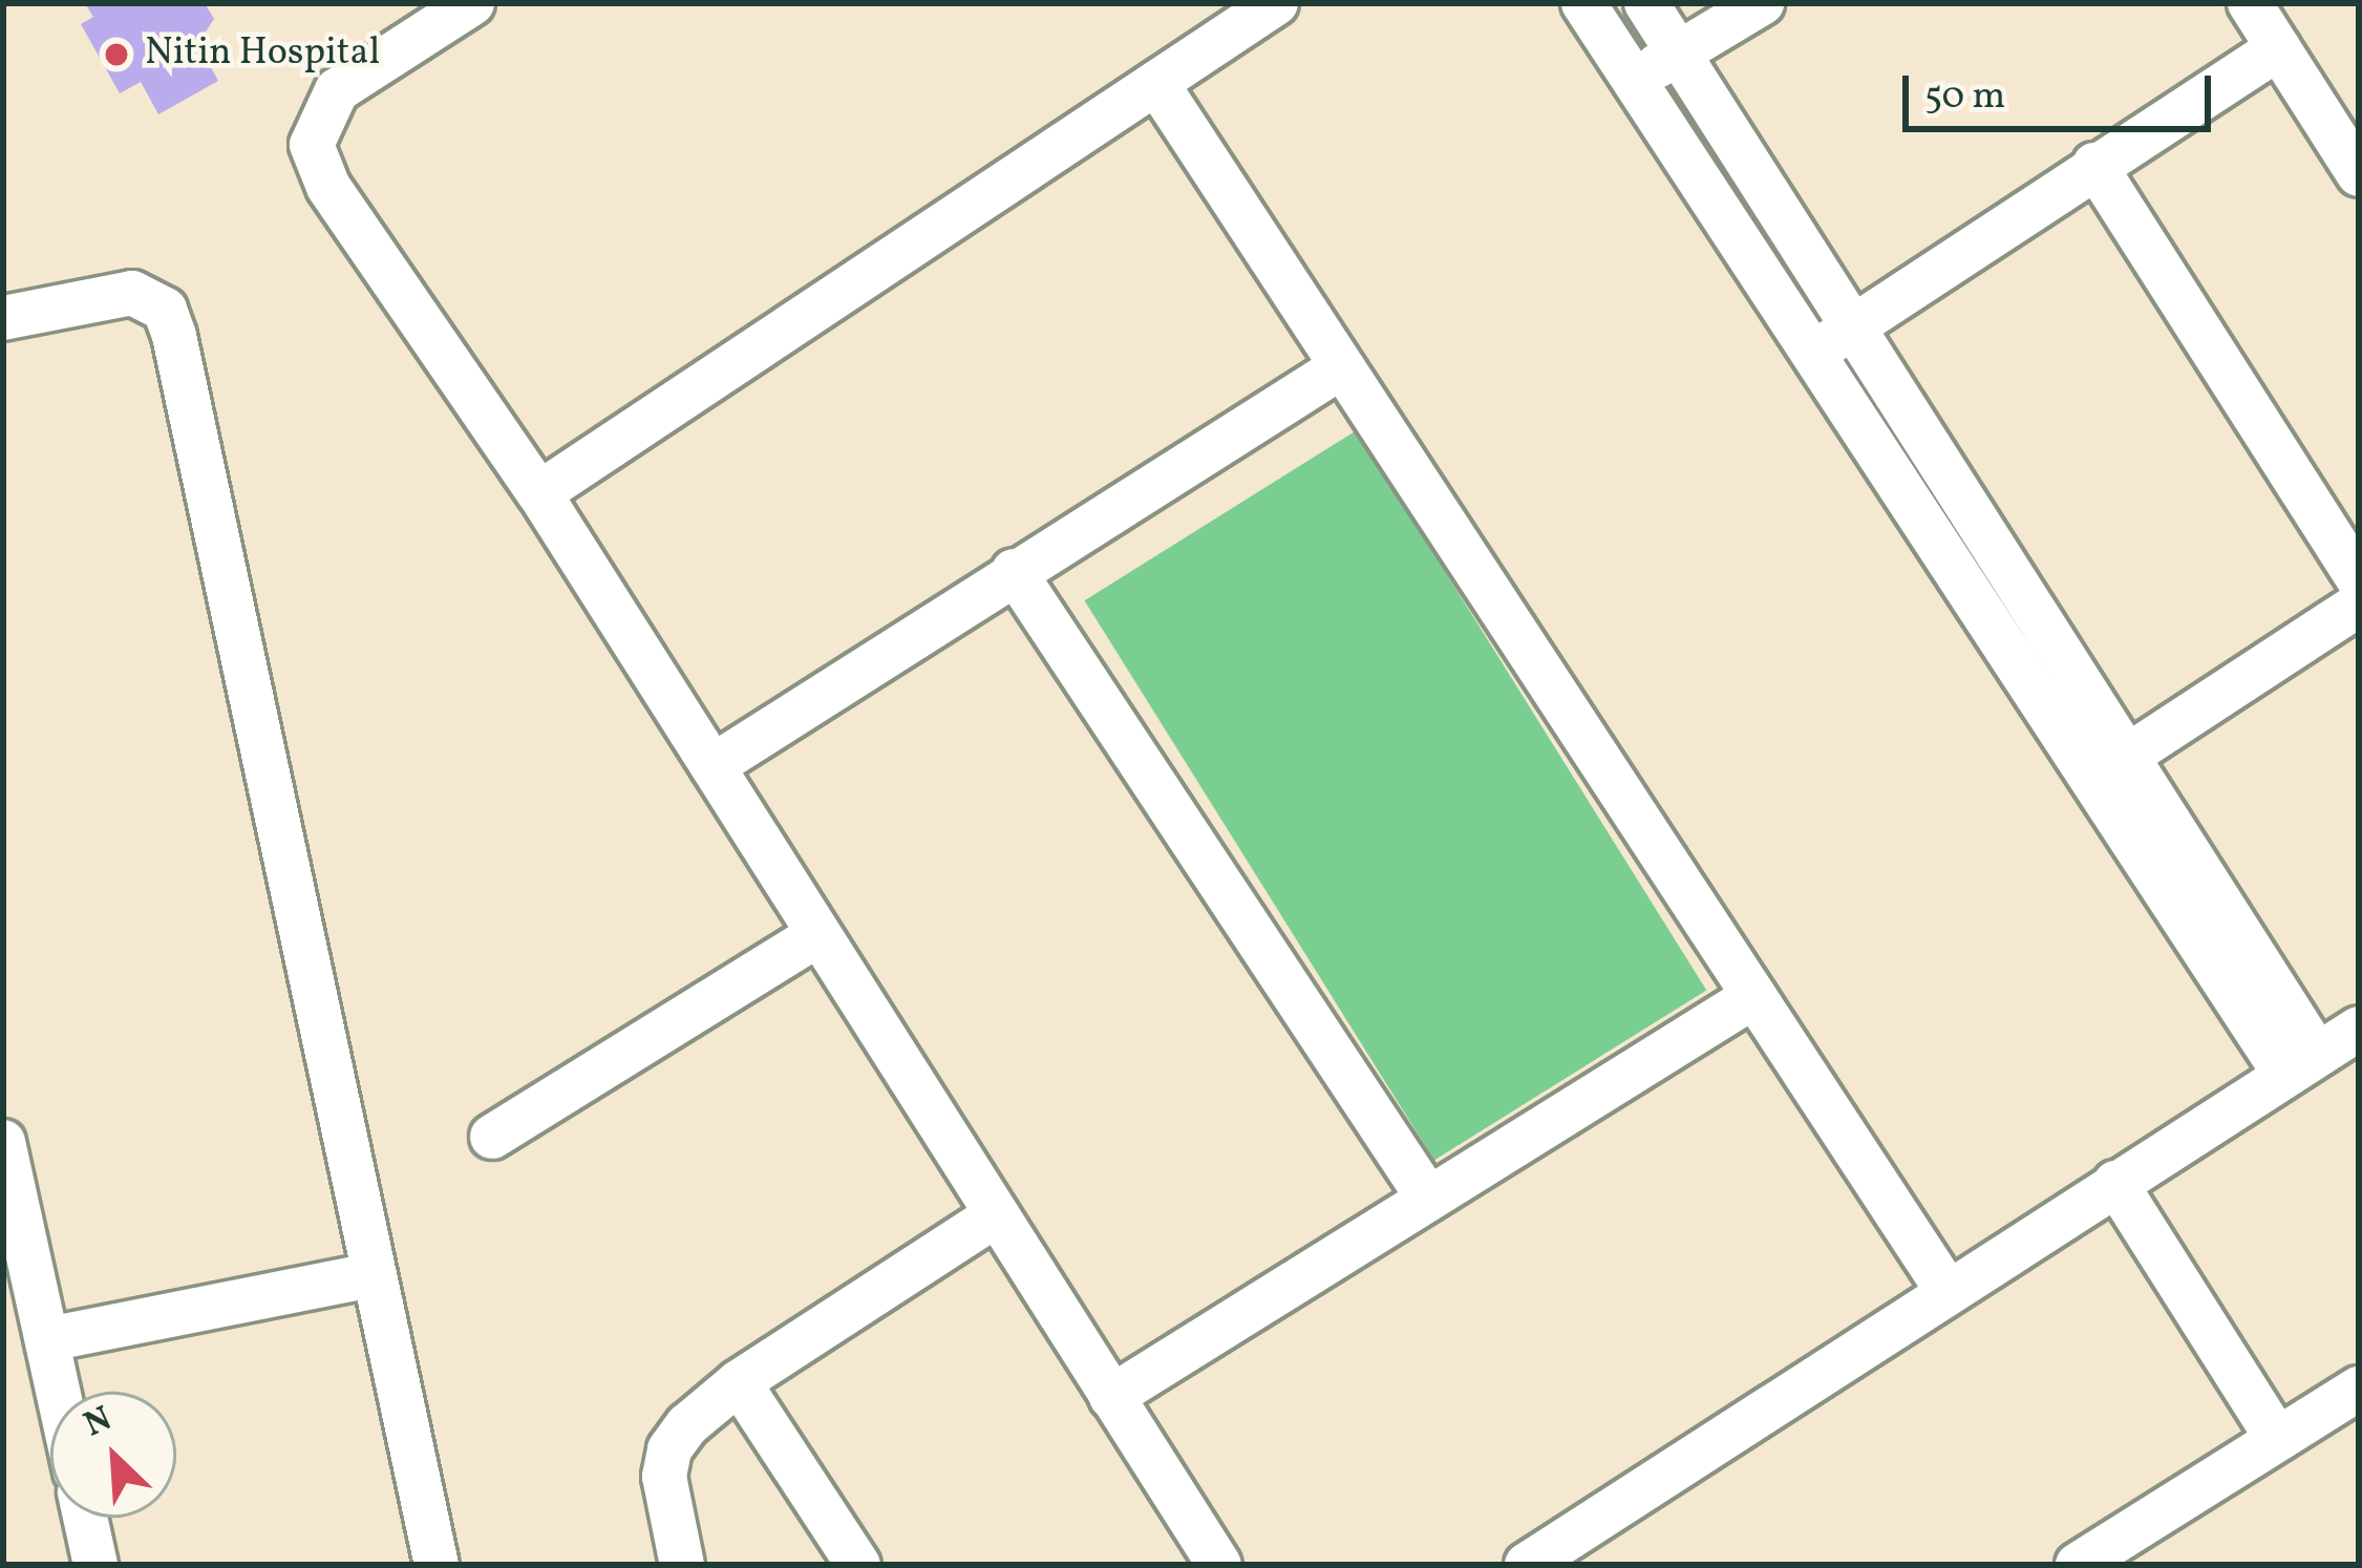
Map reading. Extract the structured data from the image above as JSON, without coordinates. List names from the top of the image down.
{
  "places": ["Nitin Hospital"],
  "scale_bar": "50 m",
  "north": "top left"
}
